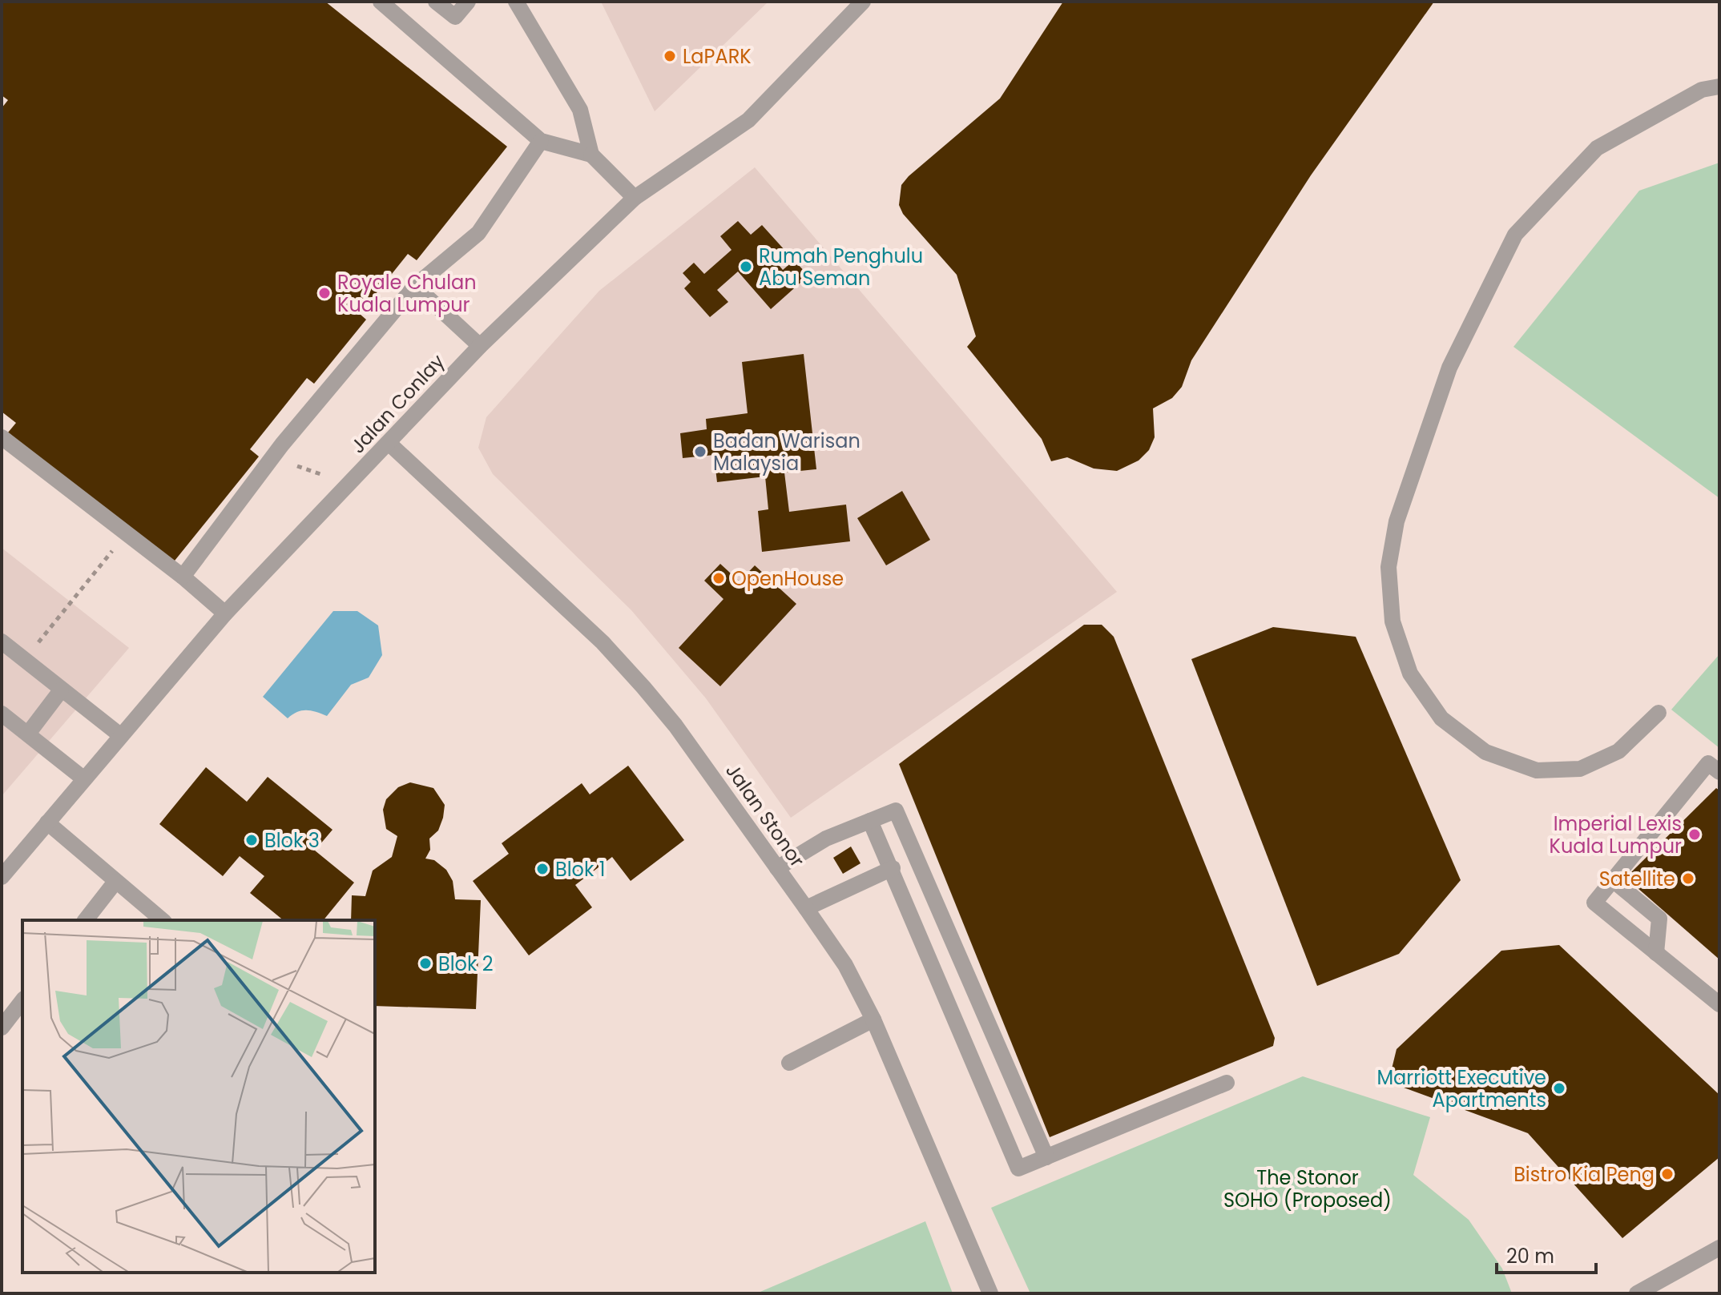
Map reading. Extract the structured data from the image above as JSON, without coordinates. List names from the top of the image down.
{
  "streets": {
    "street": ["Jalan Conlay", "Jalan Stonor"]
  },
  "crossings": [
    ["Jalan Conlay", "Jalan Stonor"]
  ],
  "parks": ["The Stonor SOHO (Proposed)"],
  "places": [
    "LaPARK",
    "Rumah Penghulu Abu Seman",
    "Royale Chulan Kuala Lumpur",
    "Badan Warisan Malaysia",
    "OpenHouse",
    "Imperial Lexis Kuala Lumpur",
    "Blok 3",
    "Blok 1",
    "Satellite",
    "Blok 2",
    "Marriott Executive Apartments",
    "Bistro Kia Peng"
  ],
  "scale_bar": "20 m"
}
